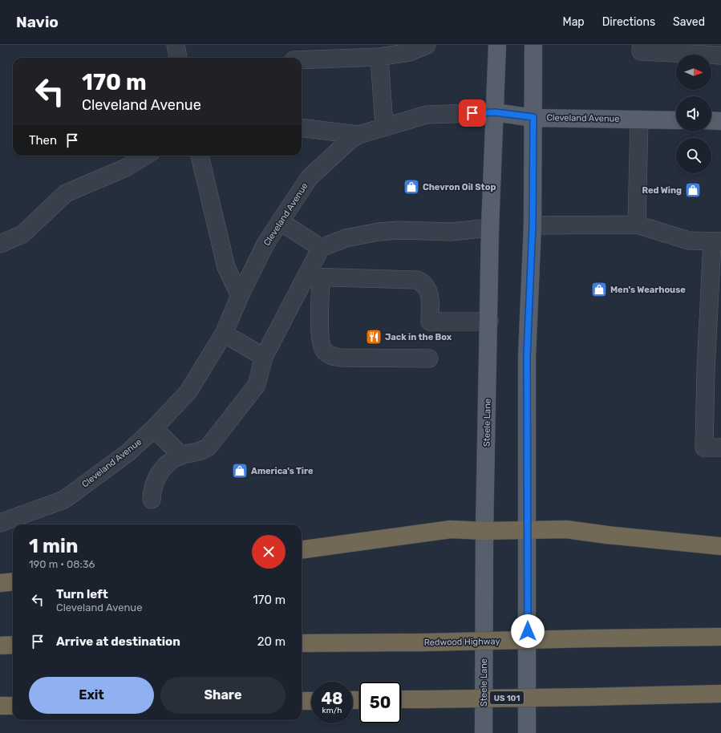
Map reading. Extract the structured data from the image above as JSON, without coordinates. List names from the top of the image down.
{
  "streets": {
    "highway": ["Redwood Highway", "US 101"],
    "main road": ["Cleveland Avenue", "Steele Lane"]
  },
  "crossings": [
    ["Cleveland Avenue", "Steele Lane"]
  ],
  "places": {
    "shop": [
      "Chevron Oil Stop",
      "Red Wing",
      "Men's Wearhouse",
      "America's Tire"
    ],
    "restaurant": ["Jack in the Box"]
  },
  "north": "right",
  "page": {
    "header": "Navio",
    "nav": ["Map", "Directions", "Saved"],
    "turn": ["170 m", "Cleveland Avenue"],
    "then": "Then",
    "heading": ["1 min", "190 m · 08:36"],
    "list": [
      {
        "name": "Turn left",
        "note": "Cleveland Avenue",
        "value": "170 m"
      },
      {
        "name": "Arrive at destination",
        "value": "20 m"
      }
    ],
    "buttons": ["Exit", "Share"],
    "speed": "48 km/h",
    "limit": "50"
  }
}
